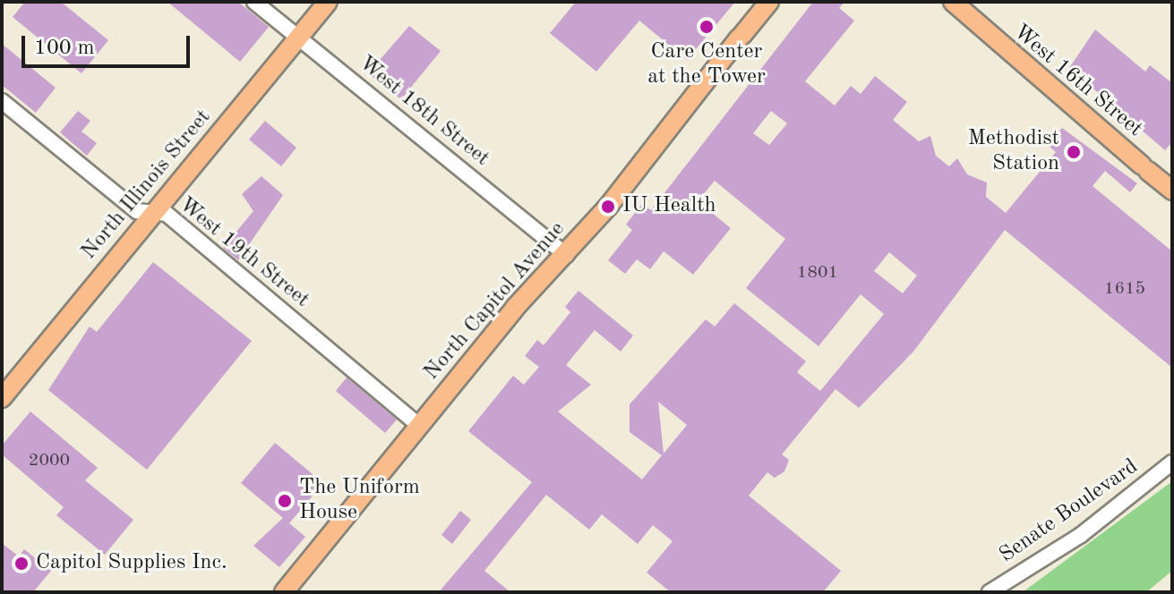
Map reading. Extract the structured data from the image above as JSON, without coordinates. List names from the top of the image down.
{
  "streets": {
    "main road": ["West 16th Street", "North Illinois Street", "North Capitol Avenue"],
    "street": ["West 18th Street", "West 19th Street", "Senate Boulevard"]
  },
  "crossings": [
    ["West 18th Street", "North Illinois Street"],
    ["West 18th Street", "North Capitol Avenue"],
    ["North Illinois Street", "West 19th Street"],
    ["West 19th Street", "North Capitol Avenue"]
  ],
  "places": [
    "Care Center at the Tower",
    "Methodist Station",
    "IU Health",
    "The Uniform House",
    "Capitol Supplies Inc."
  ],
  "house_numbers": ["1801", "1615", "2000"],
  "scale_bar": "100 m"
}
